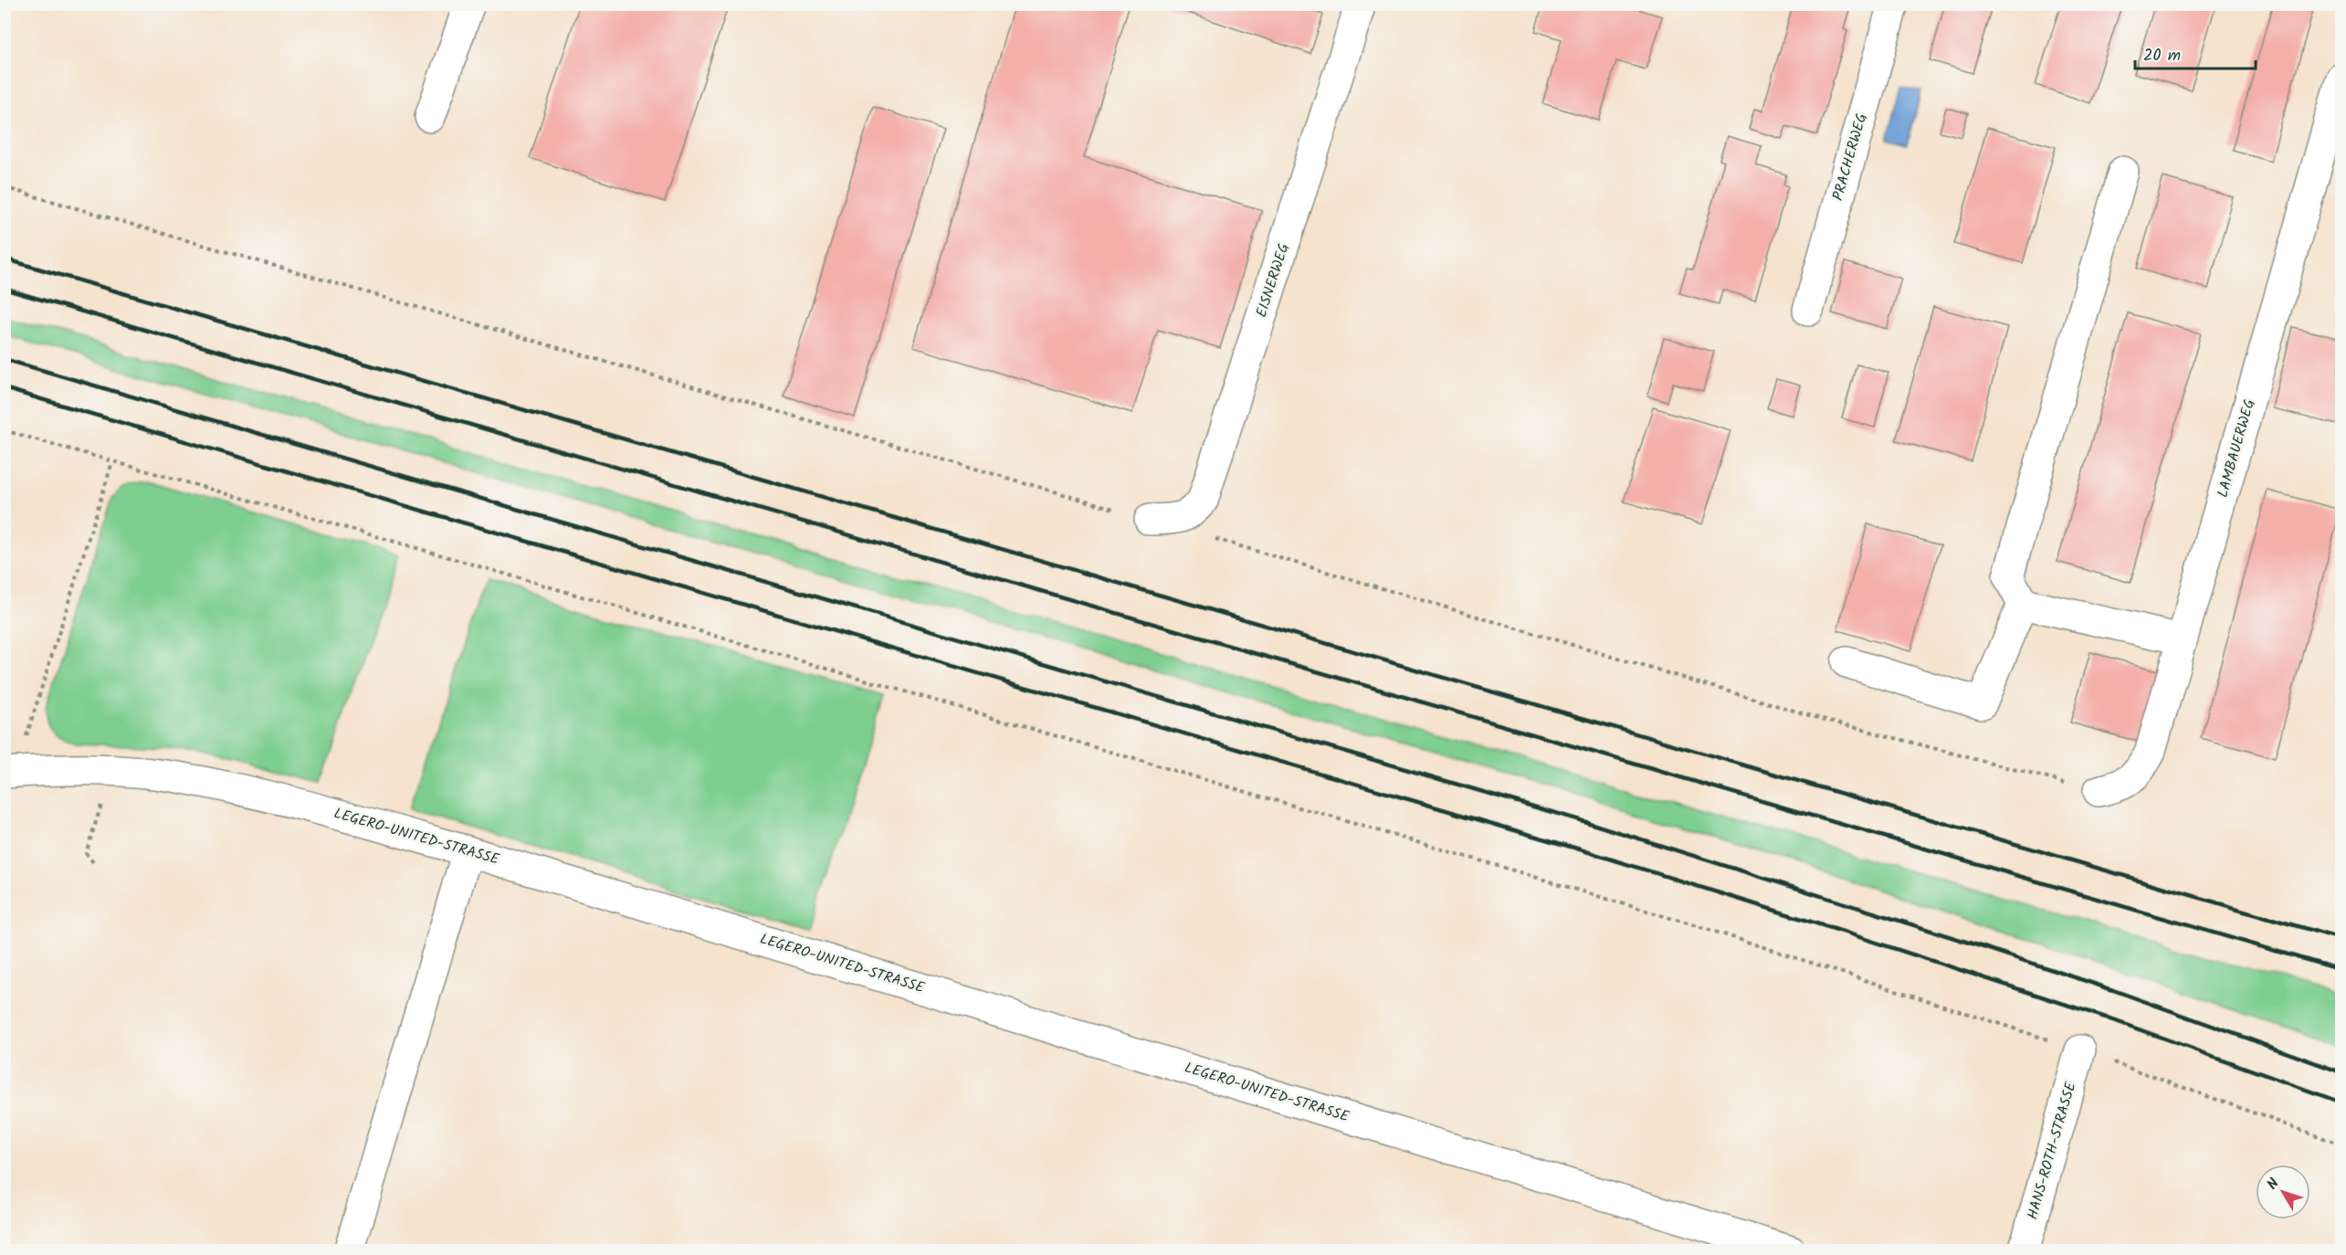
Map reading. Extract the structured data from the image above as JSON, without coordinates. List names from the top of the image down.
{
  "streets": {
    "street": [
      "PRACHERWEG",
      "EISNERWEG",
      "LAMBAUERWEG",
      "LEGERO-UNITED-STRASSE",
      "HANS-ROTH-STRASSE"
    ]
  },
  "scale_bar": "20 m",
  "north": "top left"
}
